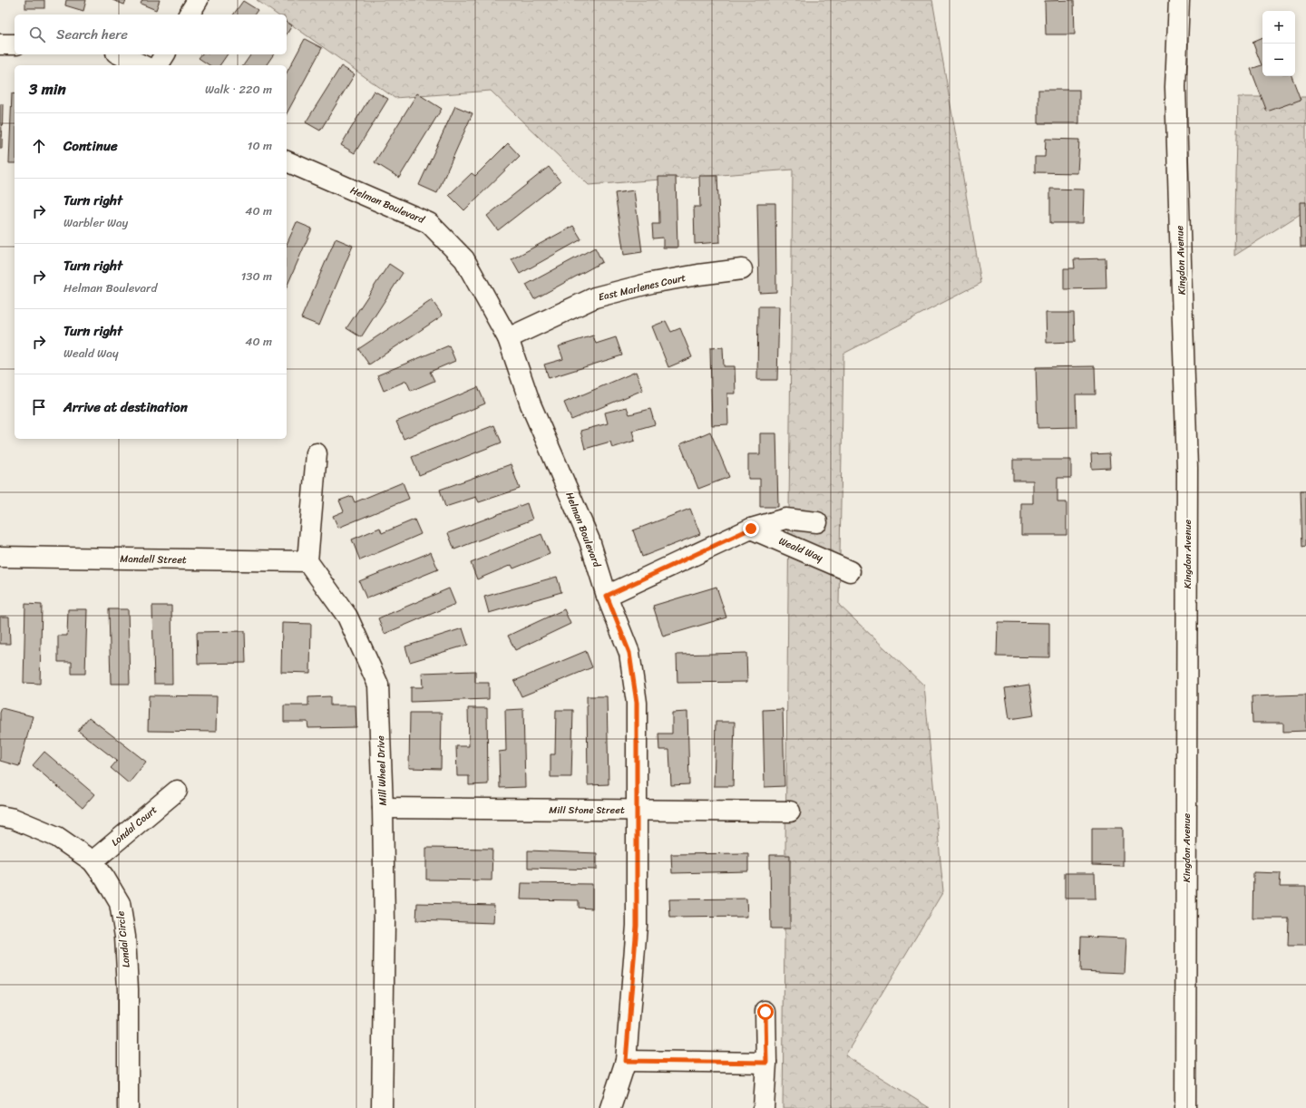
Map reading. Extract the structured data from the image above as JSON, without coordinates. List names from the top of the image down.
{
  "streets": {
    "street": [
      "Helman Boulevard",
      "Kingdon Avenue",
      "East Marlenes Court",
      "Weald Way",
      "Mandell Street",
      "Mill Wheel Drive",
      "Mill Stone Street",
      "Londal Court",
      "Londal Circle"
    ]
  },
  "crossings": [
    ["Helman Boulevard", "East Marlenes Court"],
    ["Helman Boulevard", "Weald Way"],
    ["Helman Boulevard", "Mill Stone Street"],
    ["Mandell Street", "Mill Wheel Drive"],
    ["Mill Wheel Drive", "Mill Stone Street"],
    ["Londal Court", "Londal Circle"]
  ],
  "page": {
    "map_buttons": ["+", "−"],
    "search": "Search here",
    "heading": ["3 min", "Walk · 220 m"],
    "list": [
      ["Continue", "10 m"],
      ["Turn right", "Warbler Way", "40 m"],
      ["Turn right", "Helman Boulevard", "130 m"],
      ["Turn right", "Weald Way", "40 m"],
      "Arrive at destination"
    ]
  }
}
